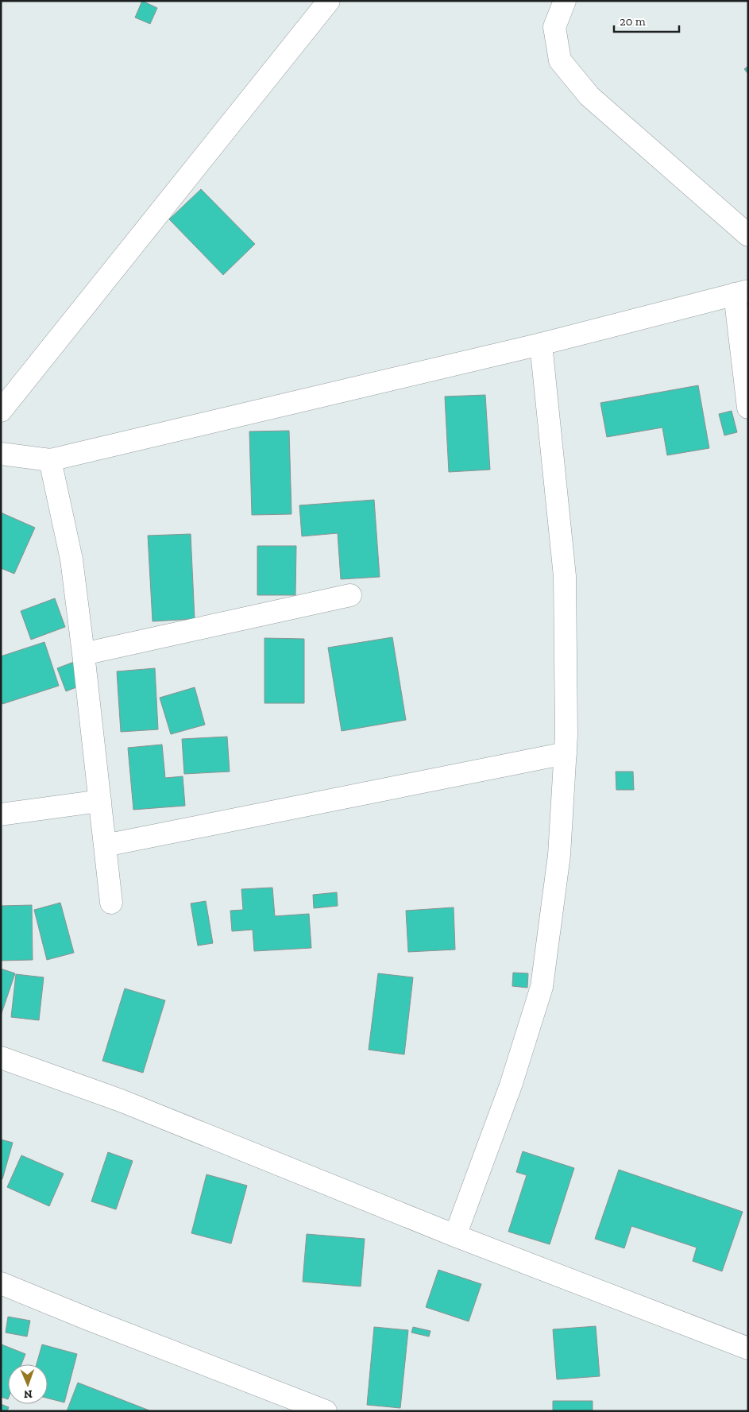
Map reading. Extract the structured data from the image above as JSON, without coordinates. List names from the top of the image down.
{
  "scale_bar": "20 m",
  "north": "bottom"
}
